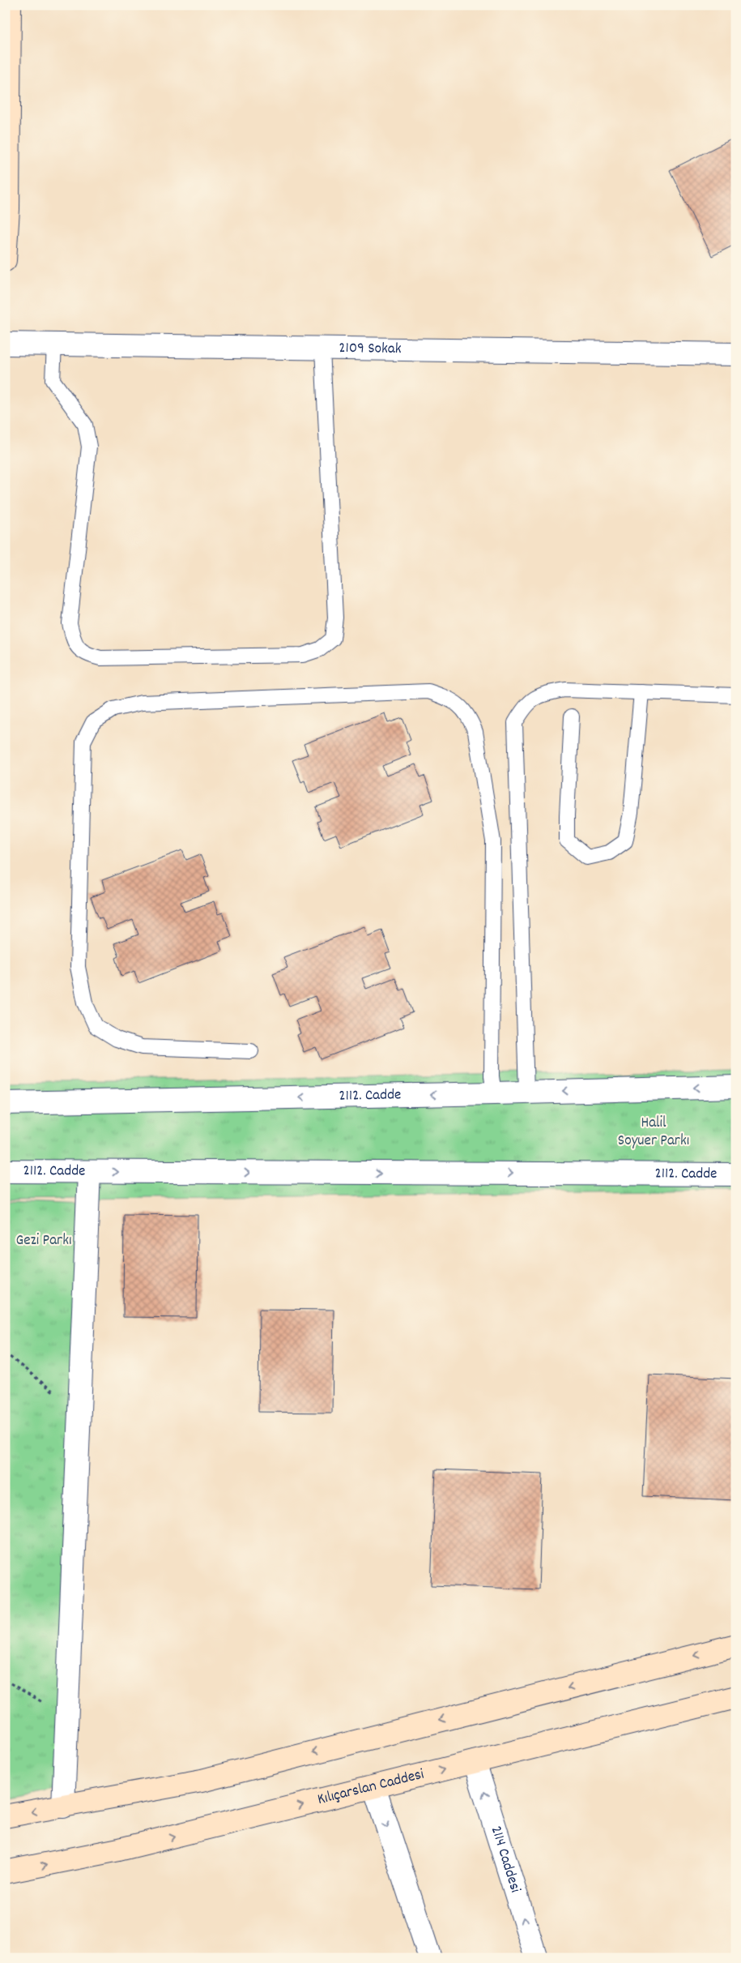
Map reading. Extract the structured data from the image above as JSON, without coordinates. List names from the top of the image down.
{
  "streets": {
    "main road": ["Kılıçarslan Caddesi"],
    "street": ["2109 Sokak", "2112. Cadde", "2114 Caddesi"]
  },
  "crossings": [
    ["Kılıçarslan Caddesi", "2114 Caddesi"]
  ],
  "parks": ["Halil Soyuer Parkı", "Gezi Parkı"]
}
